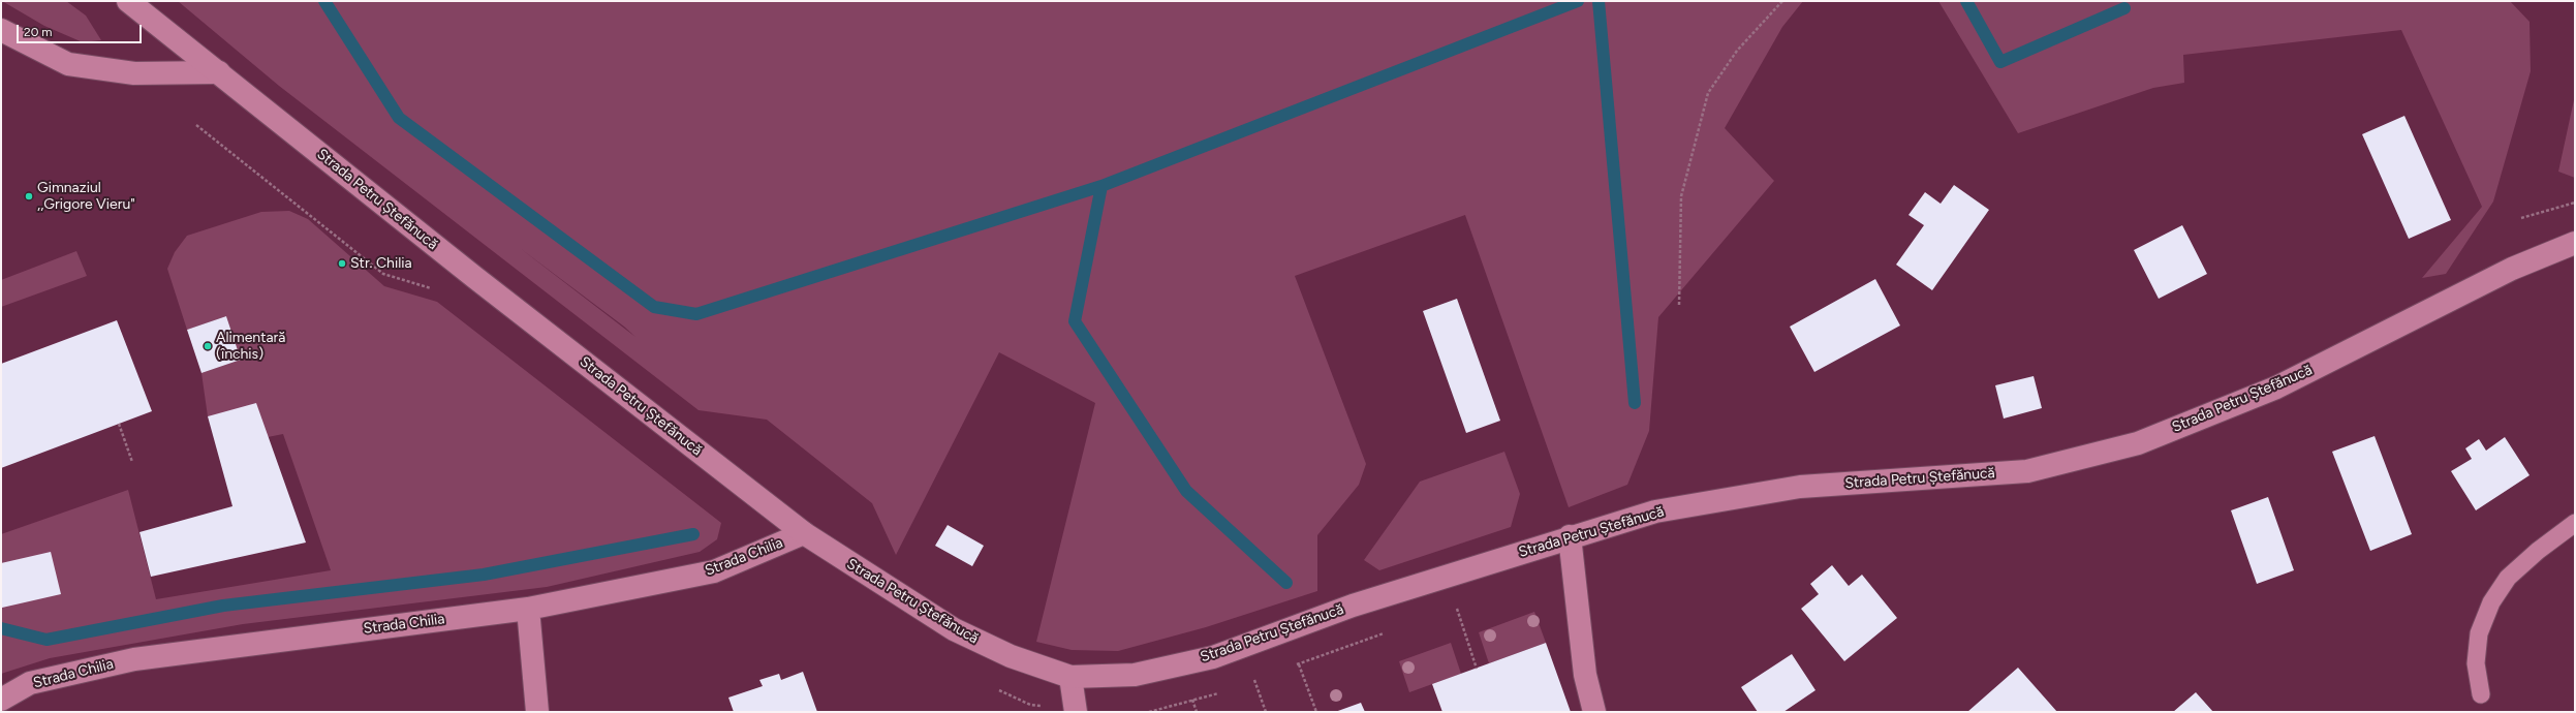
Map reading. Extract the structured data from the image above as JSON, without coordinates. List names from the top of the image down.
{
  "streets": {
    "main road": ["Strada Petru Ștefănucă", "Strada Chilia"]
  },
  "crossings": [
    ["Strada Petru Ștefănucă", "Strada Chilia"]
  ],
  "places": ["Gimnaziul ,,Grigore Vieru\"", "Str. Chilia", "Alimentară (închis)"],
  "scale_bar": "20 m"
}
